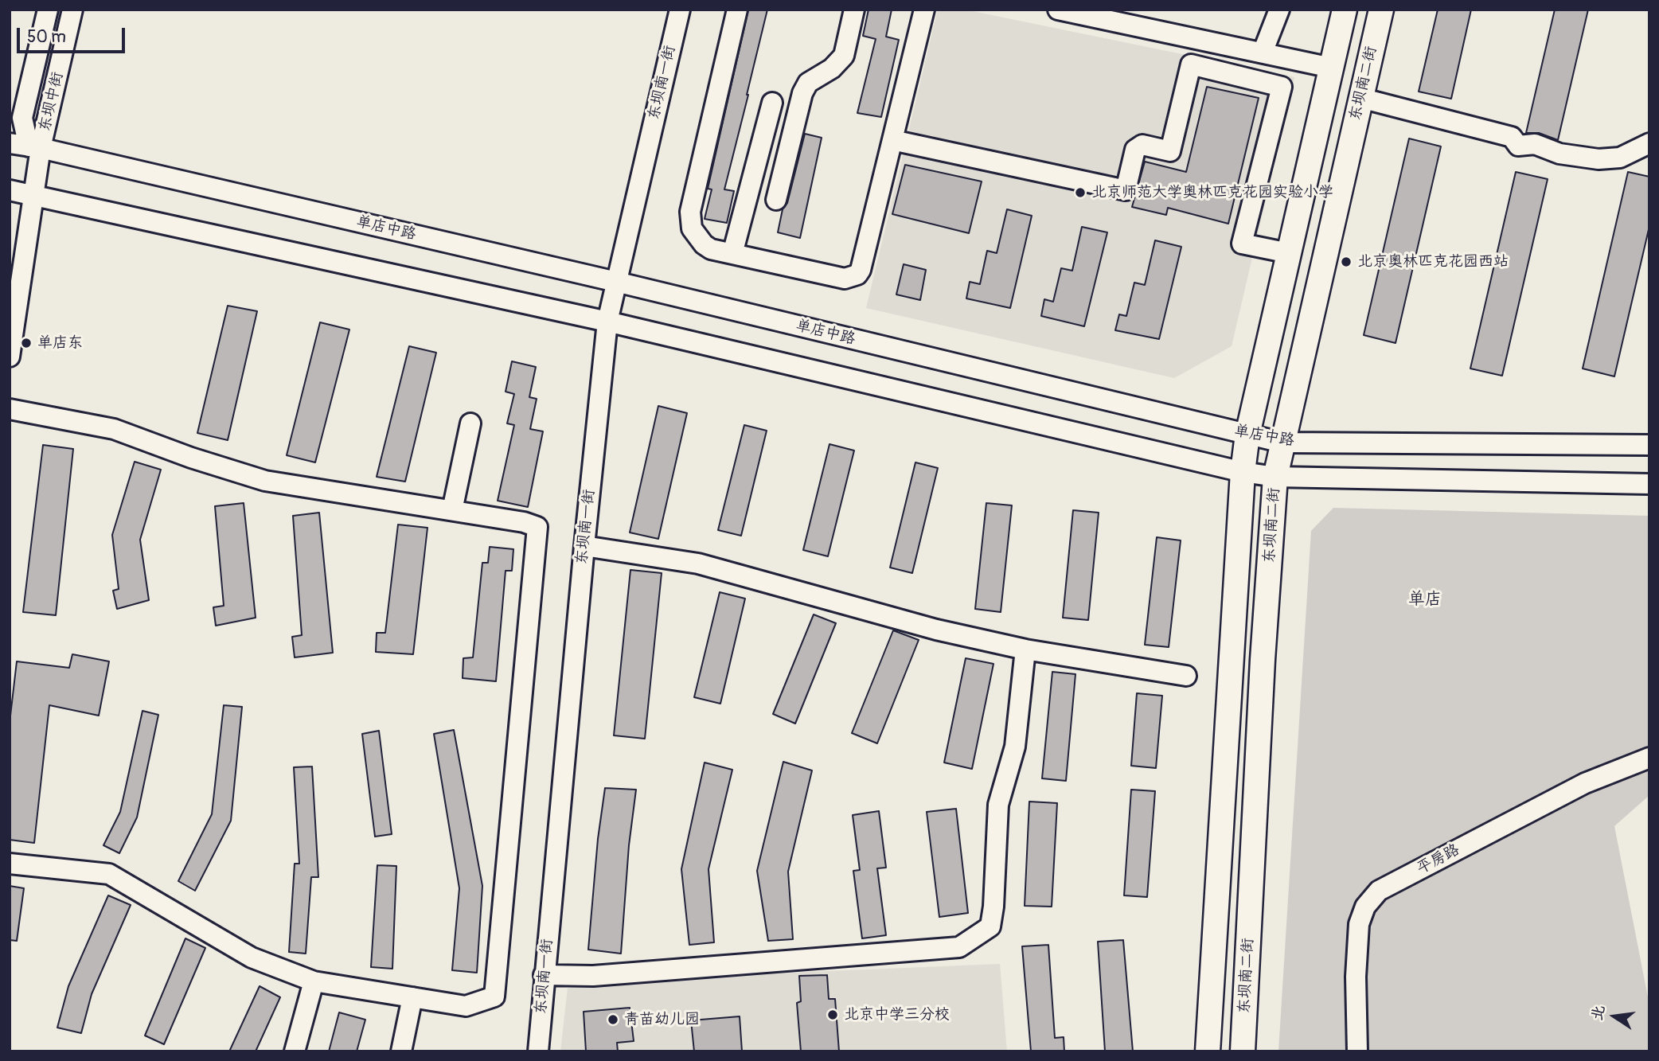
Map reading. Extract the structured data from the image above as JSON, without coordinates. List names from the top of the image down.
{
  "streets": {
    "main road": ["东坝南二街"],
    "street": [
      "东坝南一街",
      "东坝中街",
      "单店中路",
      "平房路"
    ]
  },
  "crossings": [
    ["东坝南一街", "单店中路"],
    ["东坝南二街", "单店中路"],
    ["东坝中街", "单店中路"]
  ],
  "districts": ["单店"],
  "places": [
    "北京师范大学奥林匹克花园实验小学",
    "北京奥林匹克花园西站",
    "单店东",
    "北京中学三分校",
    "青苗幼儿园"
  ],
  "scale_bar": "50 m",
  "north": "left"
}
